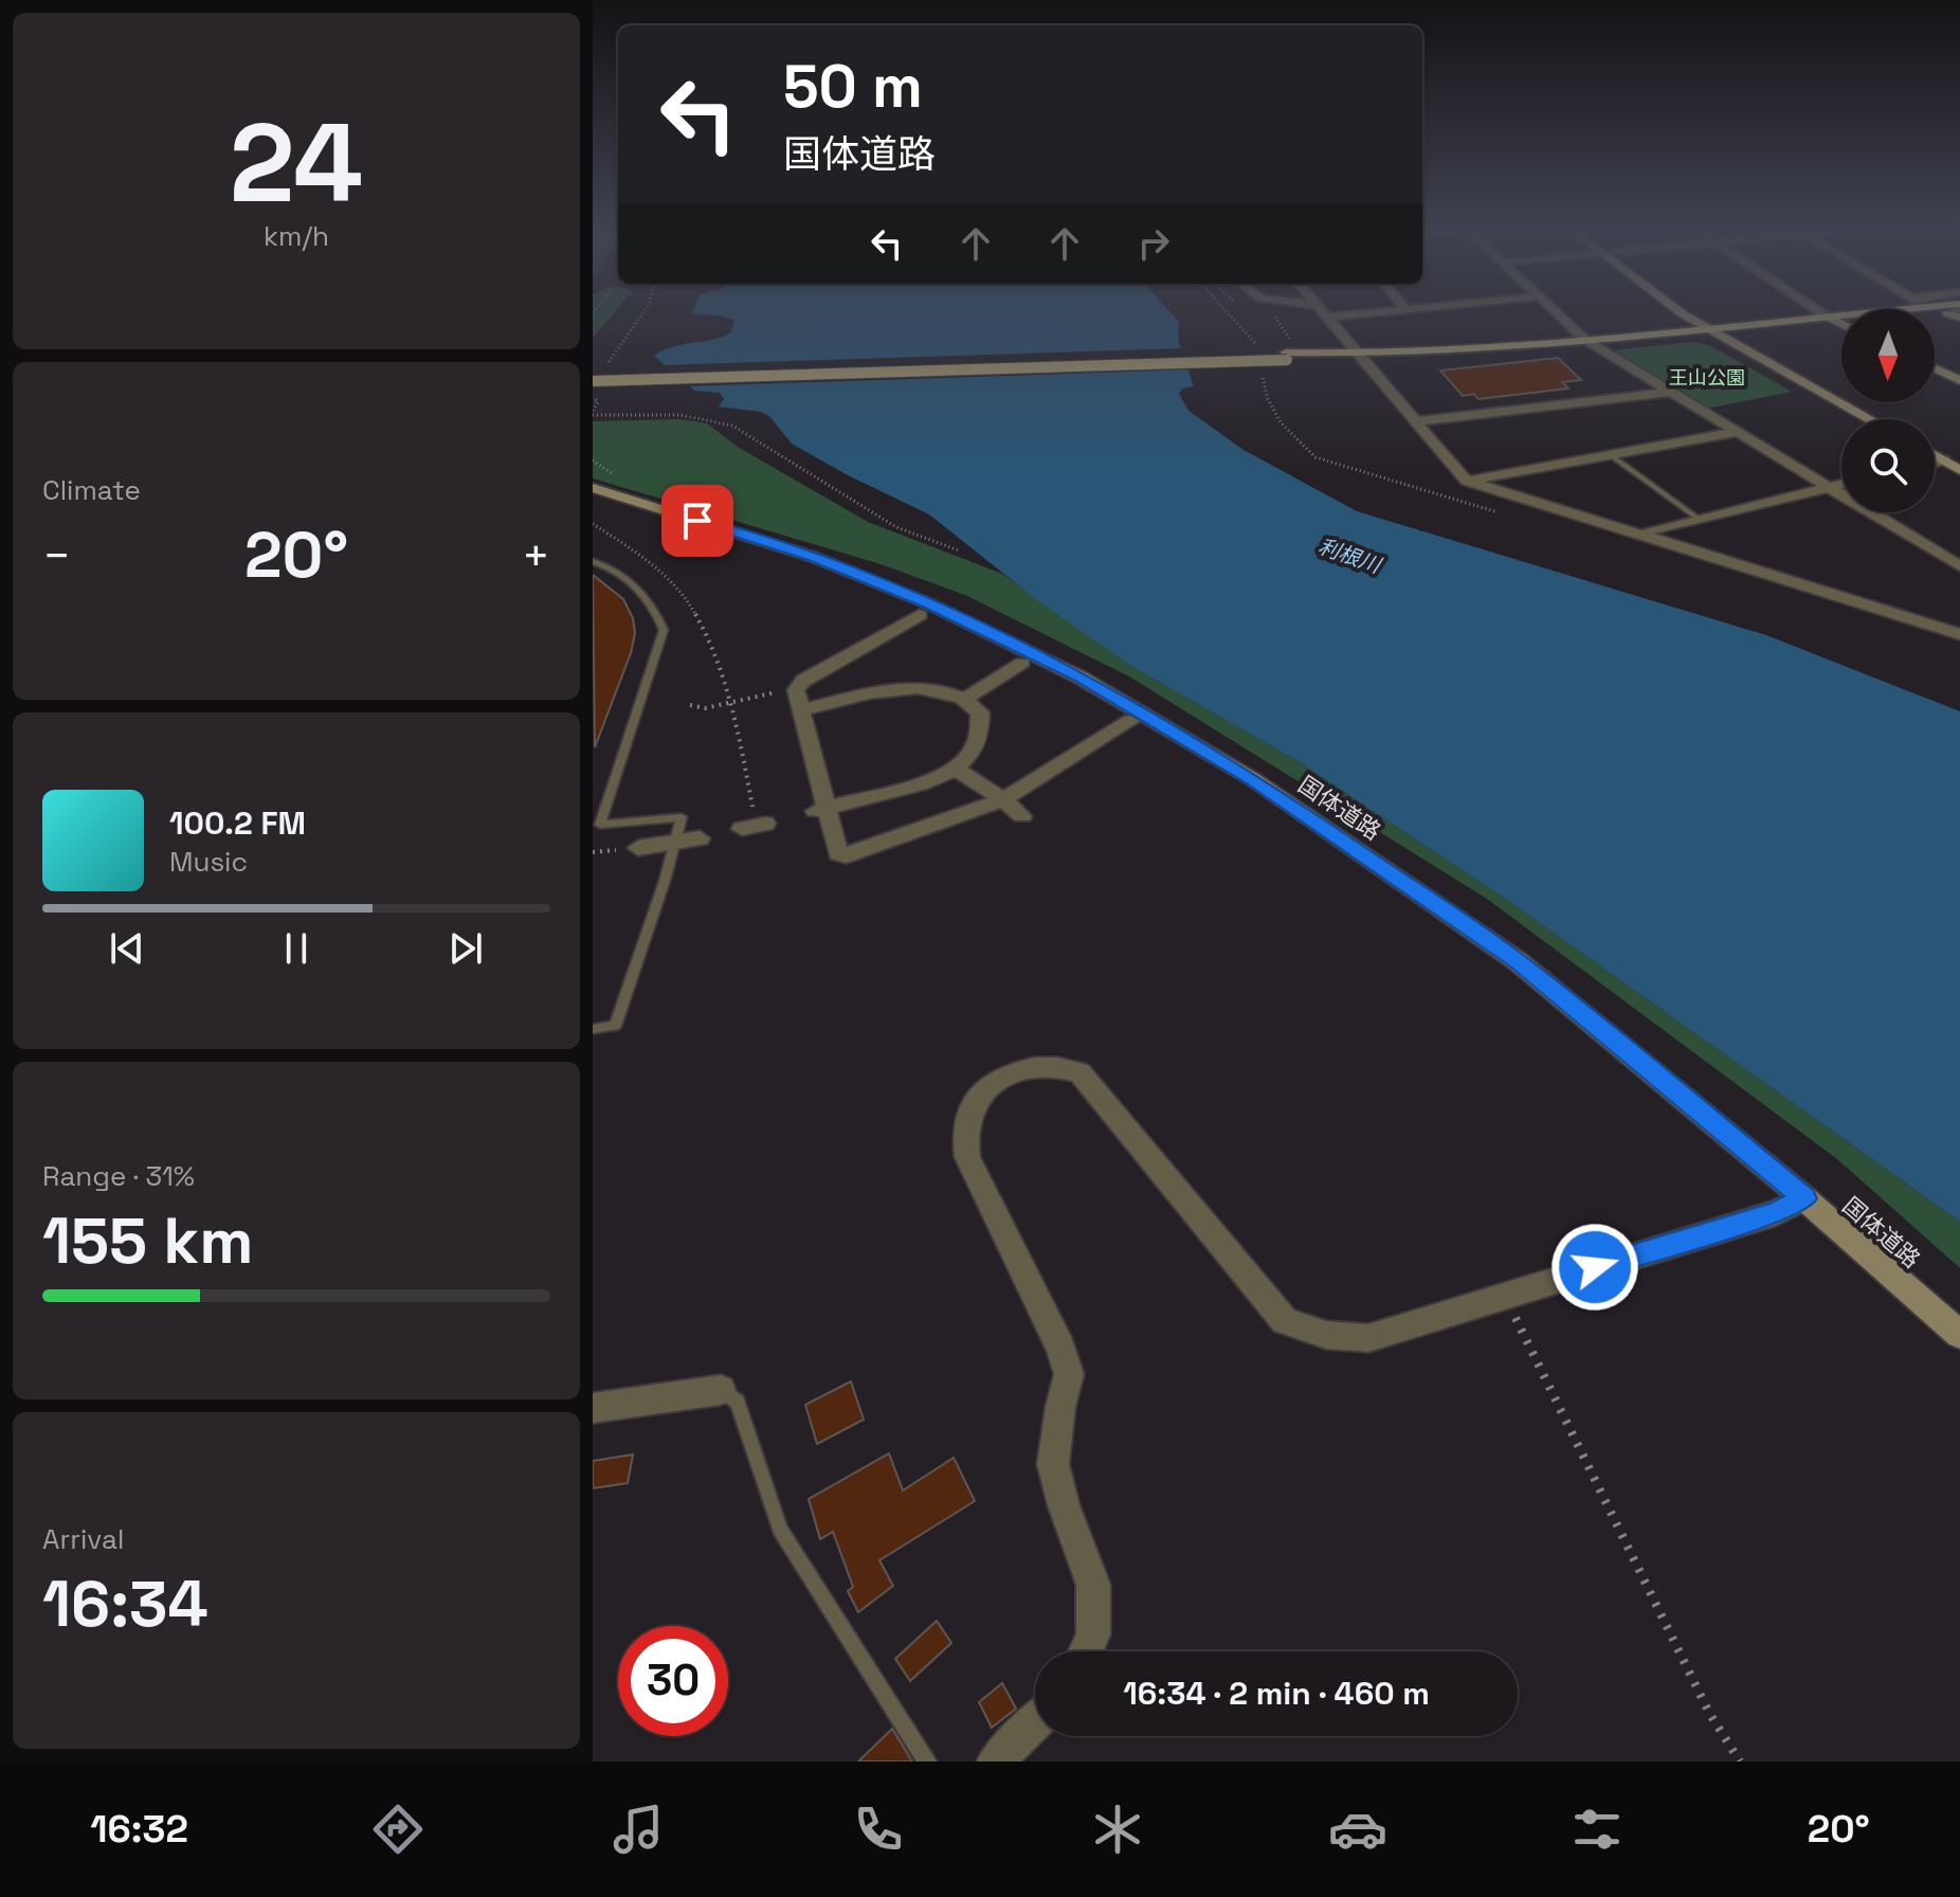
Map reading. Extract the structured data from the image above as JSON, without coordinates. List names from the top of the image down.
{
  "streets": {
    "street": ["国体道路"]
  },
  "water": ["利根川"],
  "parks": ["王山公園"],
  "north": "bottom",
  "page": {
    "tile": [
      ["24", "km/h"],
      "Climate",
      ["Range · 31%", "155 km"],
      ["Arrival", "16:34"]
    ],
    "turn": ["50 m", "国体道路"],
    "heat": ["−", "20°", "+"],
    "song": ["100.2 FM", "Music"],
    "limit": "30",
    "trip": "16:34 · 2 min · 460 m",
    "tabs": ["16:32", "20°"]
  }
}
